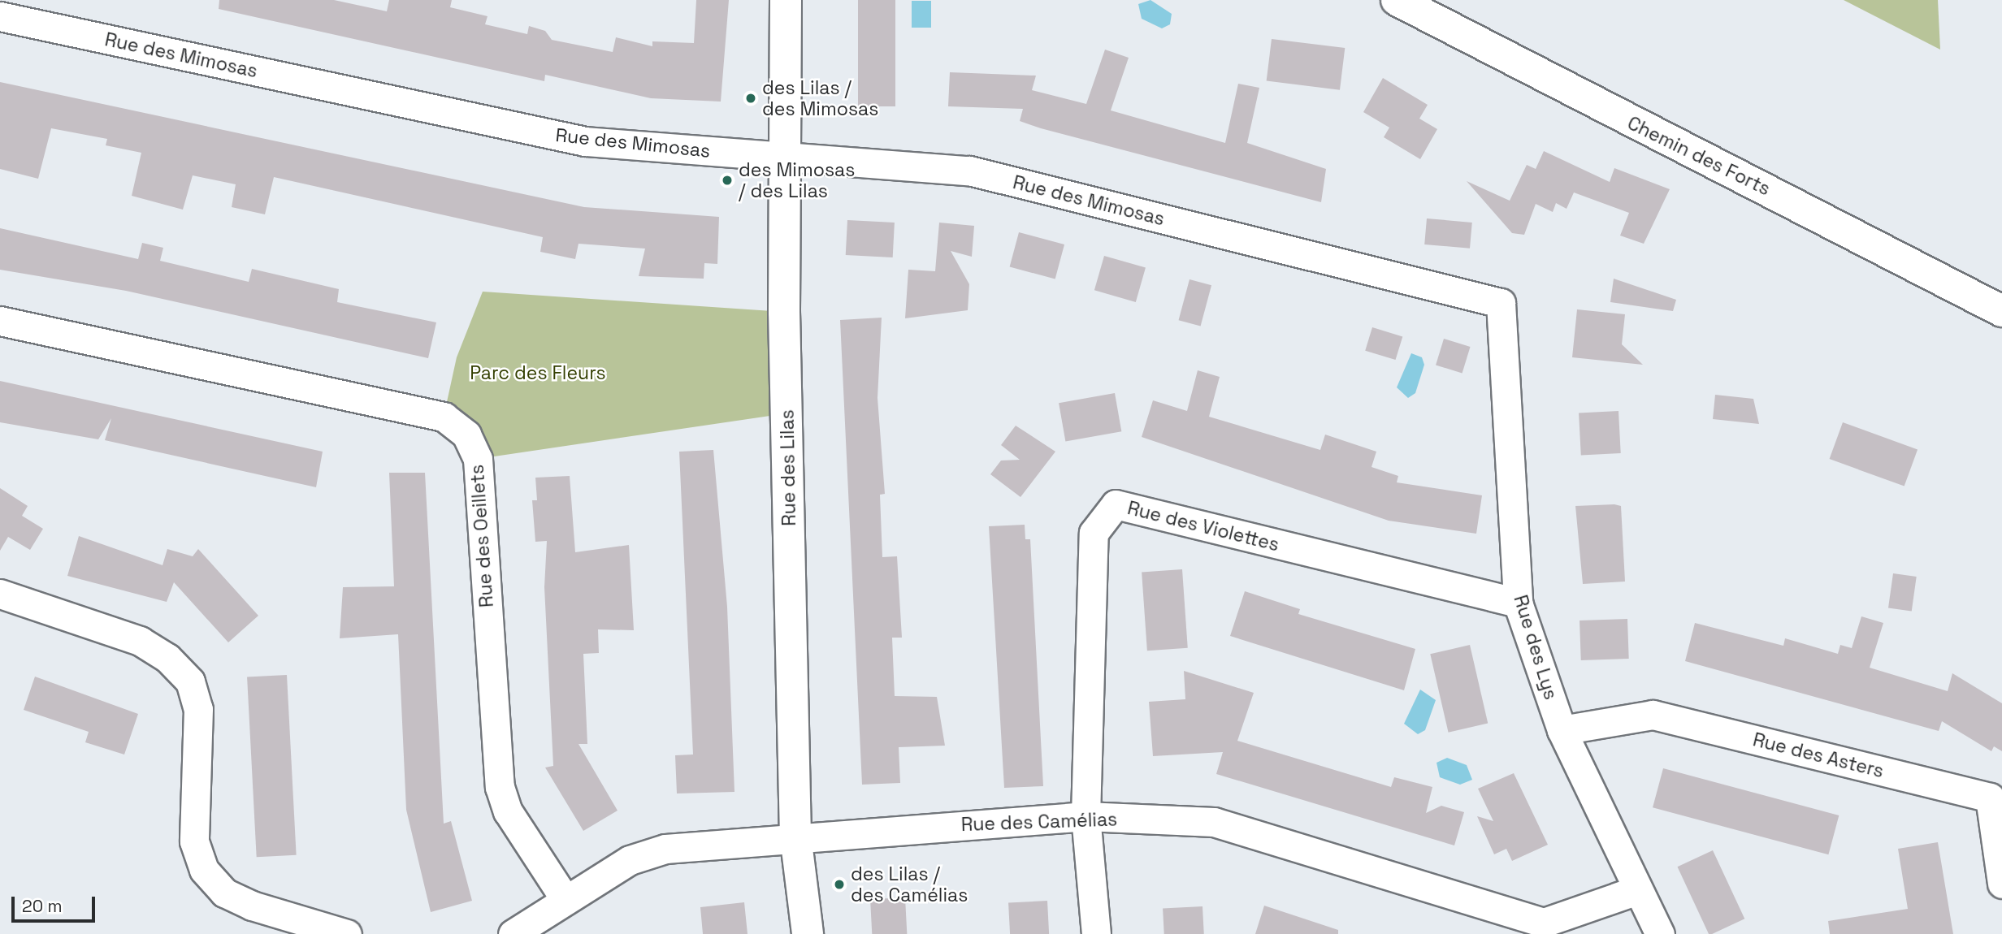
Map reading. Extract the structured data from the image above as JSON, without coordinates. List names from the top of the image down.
{
  "streets": {
    "street": [
      "Rue des Mimosas",
      "Chemin des Forts",
      "Rue des Lilas",
      "Rue des Violettes",
      "Rue des Oeillets",
      "Rue des Lys",
      "Rue des Asters",
      "Rue des Camélias"
    ]
  },
  "crossings": [
    ["Rue des Mimosas", "Rue des Lilas"],
    ["Rue des Mimosas", "Rue des Lys"],
    ["Rue des Lilas", "Rue des Camélias"],
    ["Rue des Violettes", "Rue des Lys"],
    ["Rue des Violettes", "Rue des Camélias"],
    ["Rue des Oeillets", "Rue des Camélias"],
    ["Rue des Lys", "Rue des Asters"],
    ["Rue des Lys", "Rue des Camélias"]
  ],
  "parks": ["Parc des Fleurs"],
  "places": ["des Lilas / des Mimosas", "des Mimosas / des Lilas", "des Lilas / des Camélias"],
  "scale_bar": "20 m"
}
